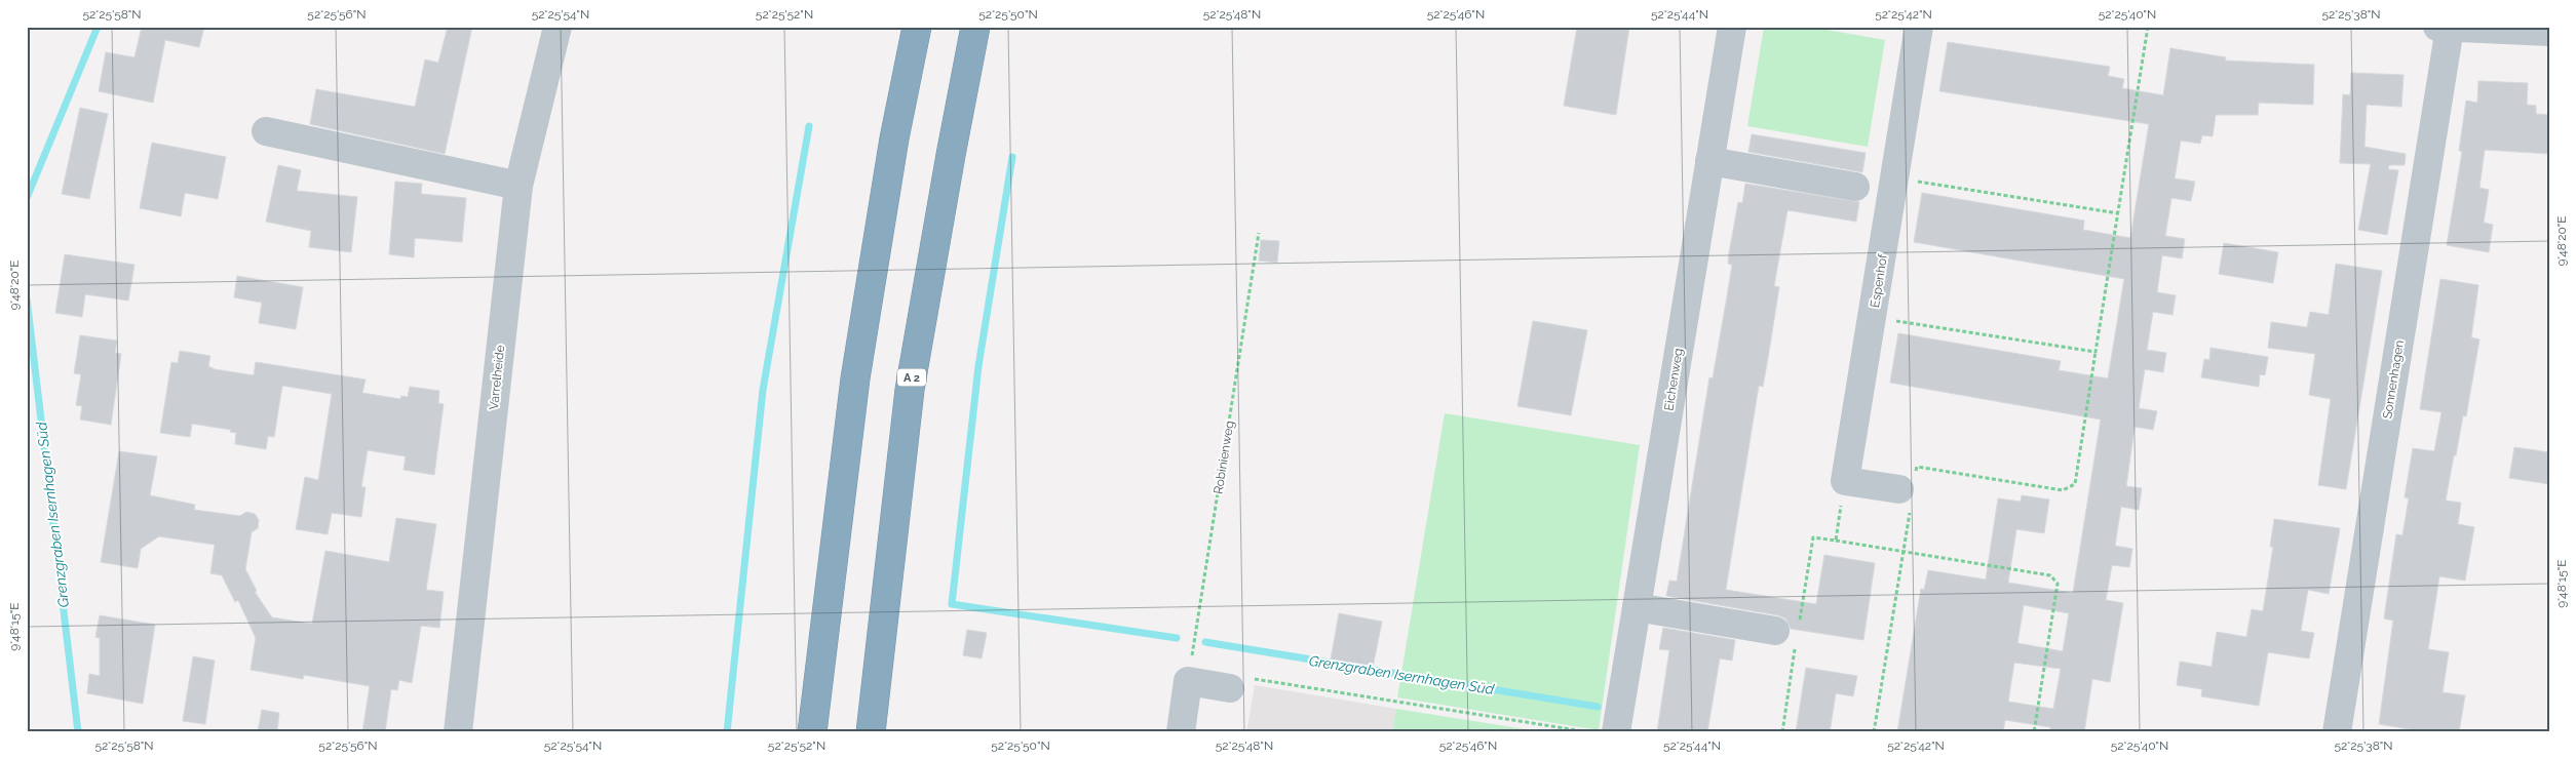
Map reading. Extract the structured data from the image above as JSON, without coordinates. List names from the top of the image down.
{
  "streets": {
    "highway": ["A 2"],
    "street": [
      "Espenhof",
      "Varrelheide",
      "Eichenweg",
      "Sonnenhagen"
    ],
    "path": ["Robinienweg"]
  },
  "water": ["Grenzgraben Isernhagen Süd"],
  "coordinates": [
    "52°25'58\"N",
    "52°25'56\"N",
    "52°25'54\"N",
    "52°25'52\"N",
    "52°25'50\"N",
    "52°25'48\"N",
    "52°25'46\"N",
    "52°25'44\"N",
    "52°25'42\"N",
    "52°25'40\"N",
    "52°25'38\"N",
    "9°48'20\"E",
    "9°48'15\"E"
  ]
}
